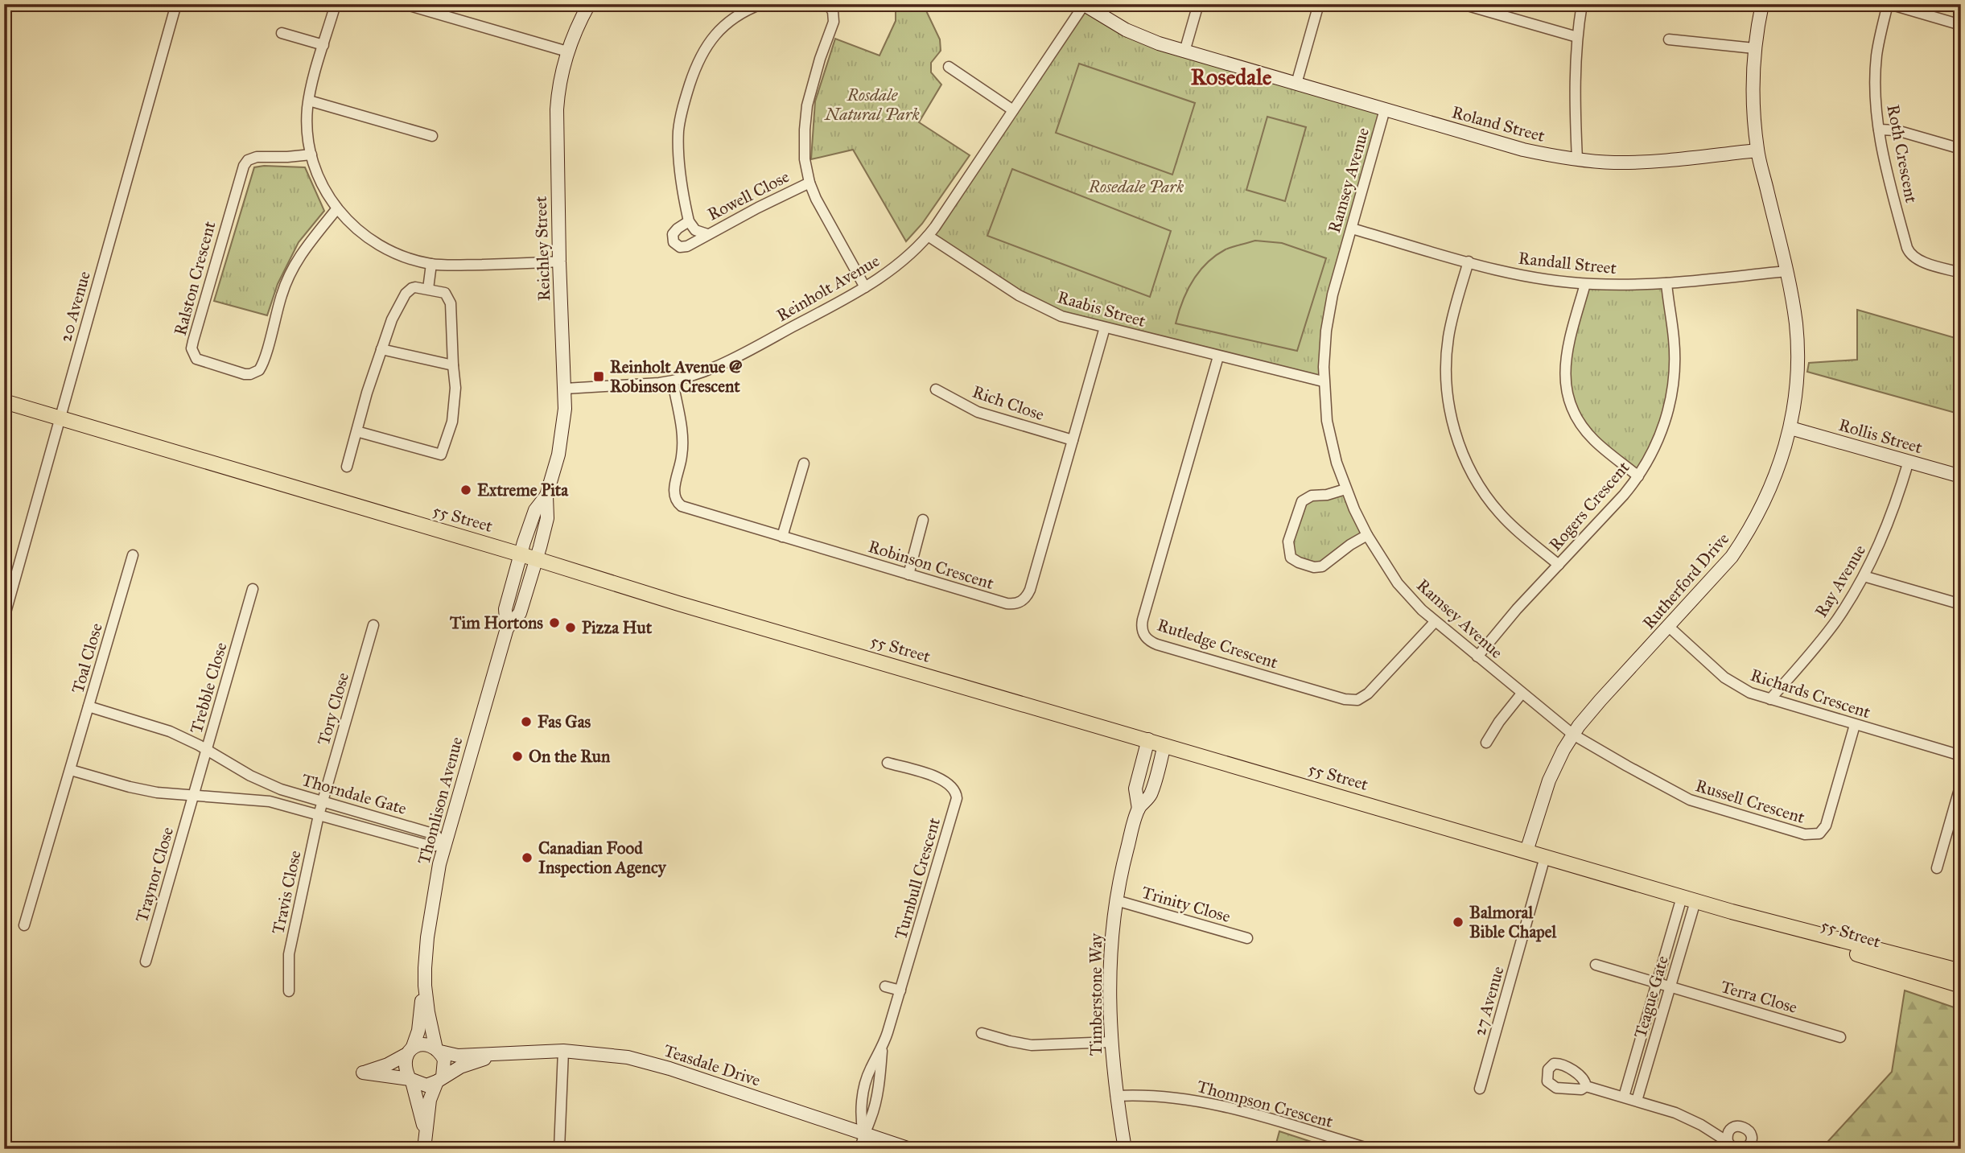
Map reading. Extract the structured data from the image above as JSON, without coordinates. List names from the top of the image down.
{
  "streets": {
    "main road": ["55 Street"],
    "street": [
      "Roland Street",
      "Roth Crescent",
      "Ramsey Avenue",
      "Rowell Close",
      "Reichley Street",
      "Randall Street",
      "Ralston Crescent",
      "Reinholt Avenue",
      "20 Avenue",
      "Raabis Street",
      "Rich Close",
      "Rollis Street",
      "Rogers Crescent",
      "Robinson Crescent",
      "Rutherford Drive",
      "Ray Avenue",
      "Rutledge Crescent",
      "Toal Close",
      "Trebble Close",
      "Richards Crescent",
      "Tory Close",
      "Thorndale Gate",
      "Thomlison Avenue",
      "Russell Crescent",
      "Traynor Close",
      "Turnbull Crescent",
      "Travis Close",
      "Trinity Close",
      "Timberstone Way",
      "Teague Gate",
      "Terra Close",
      "27 Avenue",
      "Teasdale Drive",
      "Thompson Crescent"
    ]
  },
  "crossings": [
    ["Roland Street", "Ramsey Avenue"],
    ["Roland Street", "Rutherford Drive"],
    ["Ramsey Avenue", "Randall Street"],
    ["Ramsey Avenue", "Raabis Street"],
    ["Ramsey Avenue", "Rogers Crescent"],
    ["Ramsey Avenue", "Rutherford Drive"],
    ["Ramsey Avenue", "Rutledge Crescent"],
    ["Ramsey Avenue", "Russell Crescent"],
    ["Rowell Close", "Reinholt Avenue"],
    ["Reichley Street", "Reinholt Avenue"],
    ["Reichley Street", "55 Street"],
    ["Reichley Street", "Thomlison Avenue"],
    ["Randall Street", "Rogers Crescent"],
    ["Randall Street", "Rutherford Drive"],
    ["Reinholt Avenue", "Raabis Street"],
    ["Reinholt Avenue", "Robinson Crescent"],
    ["20 Avenue", "55 Street"],
    ["Raabis Street", "Robinson Crescent"],
    ["Raabis Street", "Rutledge Crescent"],
    ["Rich Close", "Robinson Crescent"],
    ["Rollis Street", "Rutherford Drive"],
    ["Rollis Street", "Ray Avenue"],
    ["55 Street", "Rutherford Drive"],
    ["55 Street", "Thomlison Avenue"],
    ["55 Street", "Timberstone Way"],
    ["55 Street", "Teague Gate"],
    ["55 Street", "27 Avenue"],
    ["Rutherford Drive", "Richards Crescent"],
    ["Rutherford Drive", "Russell Crescent"],
    ["Ray Avenue", "Richards Crescent"],
    ["Toal Close", "Thorndale Gate"],
    ["Trebble Close", "Thorndale Gate"],
    ["Trebble Close", "Traynor Close"],
    ["Richards Crescent", "Russell Crescent"],
    ["Tory Close", "Thorndale Gate"],
    ["Tory Close", "Travis Close"],
    ["Thorndale Gate", "Thomlison Avenue"],
    ["Thorndale Gate", "Traynor Close"],
    ["Thorndale Gate", "Travis Close"],
    ["Thomlison Avenue", "Teasdale Drive"],
    ["Turnbull Crescent", "Teasdale Drive"],
    ["Trinity Close", "Timberstone Way"],
    ["Timberstone Way", "Thompson Crescent"],
    ["Teague Gate", "Terra Close"]
  ],
  "districts": ["Rosedale"],
  "parks": ["Rosdale Natural Park", "Rosedale Park"],
  "places": {
    "transit": ["Reinholt Avenue @ Robinson Crescent"],
    "other": [
      "Extreme Pita",
      "Tim Hortons",
      "Pizza Hut",
      "Fas Gas",
      "On the Run",
      "Canadian Food Inspection Agency",
      "Balmoral Bible Chapel"
    ]
  }
}
